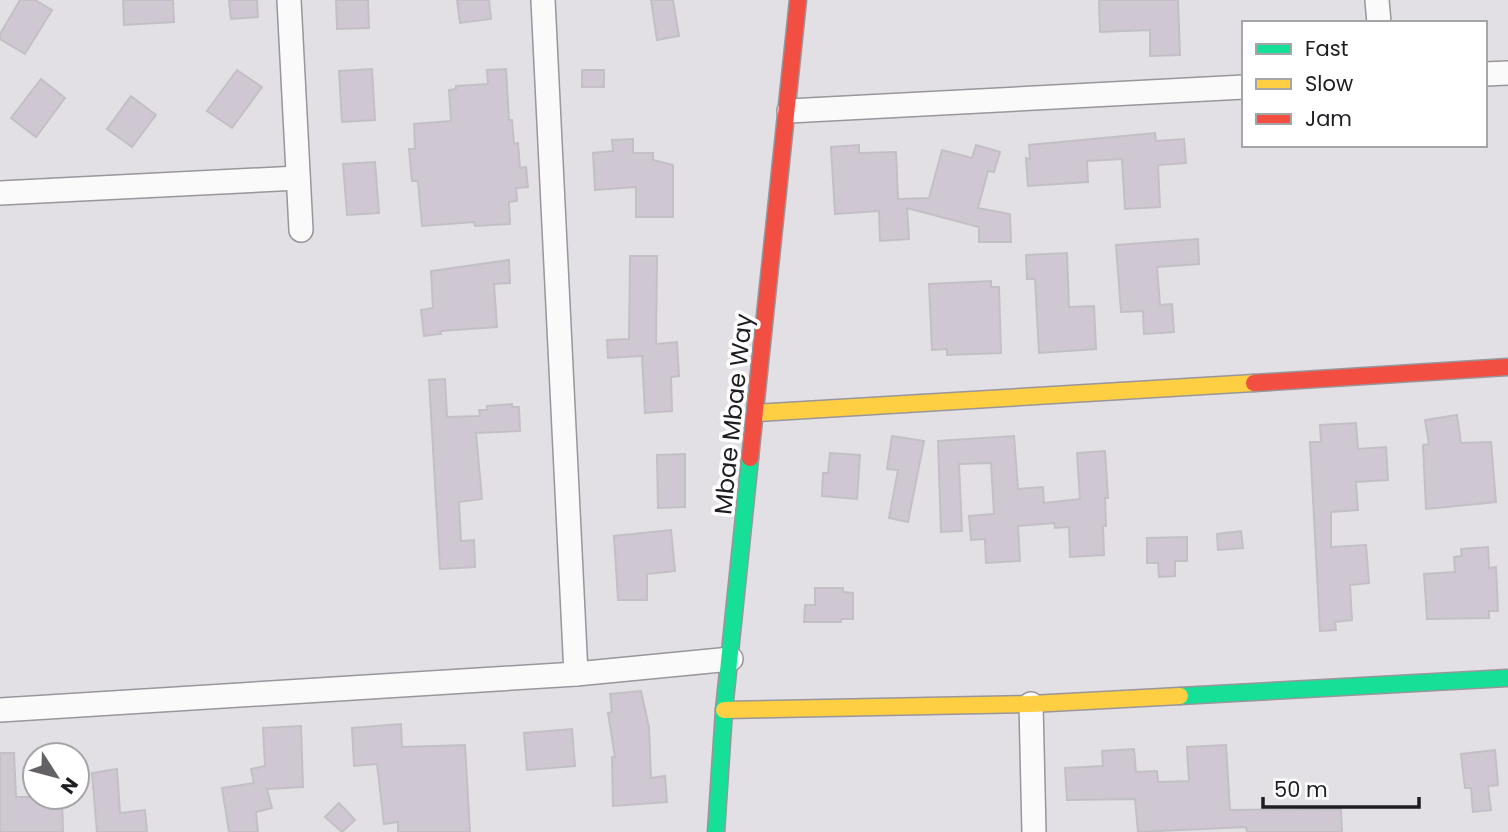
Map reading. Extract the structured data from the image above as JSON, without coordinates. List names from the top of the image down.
{
  "streets": {
    "street": ["Mbae Mbae Way"]
  },
  "legend": ["Fast", "Slow", "Jam"],
  "scale_bar": "50 m",
  "north": "bottom right"
}
